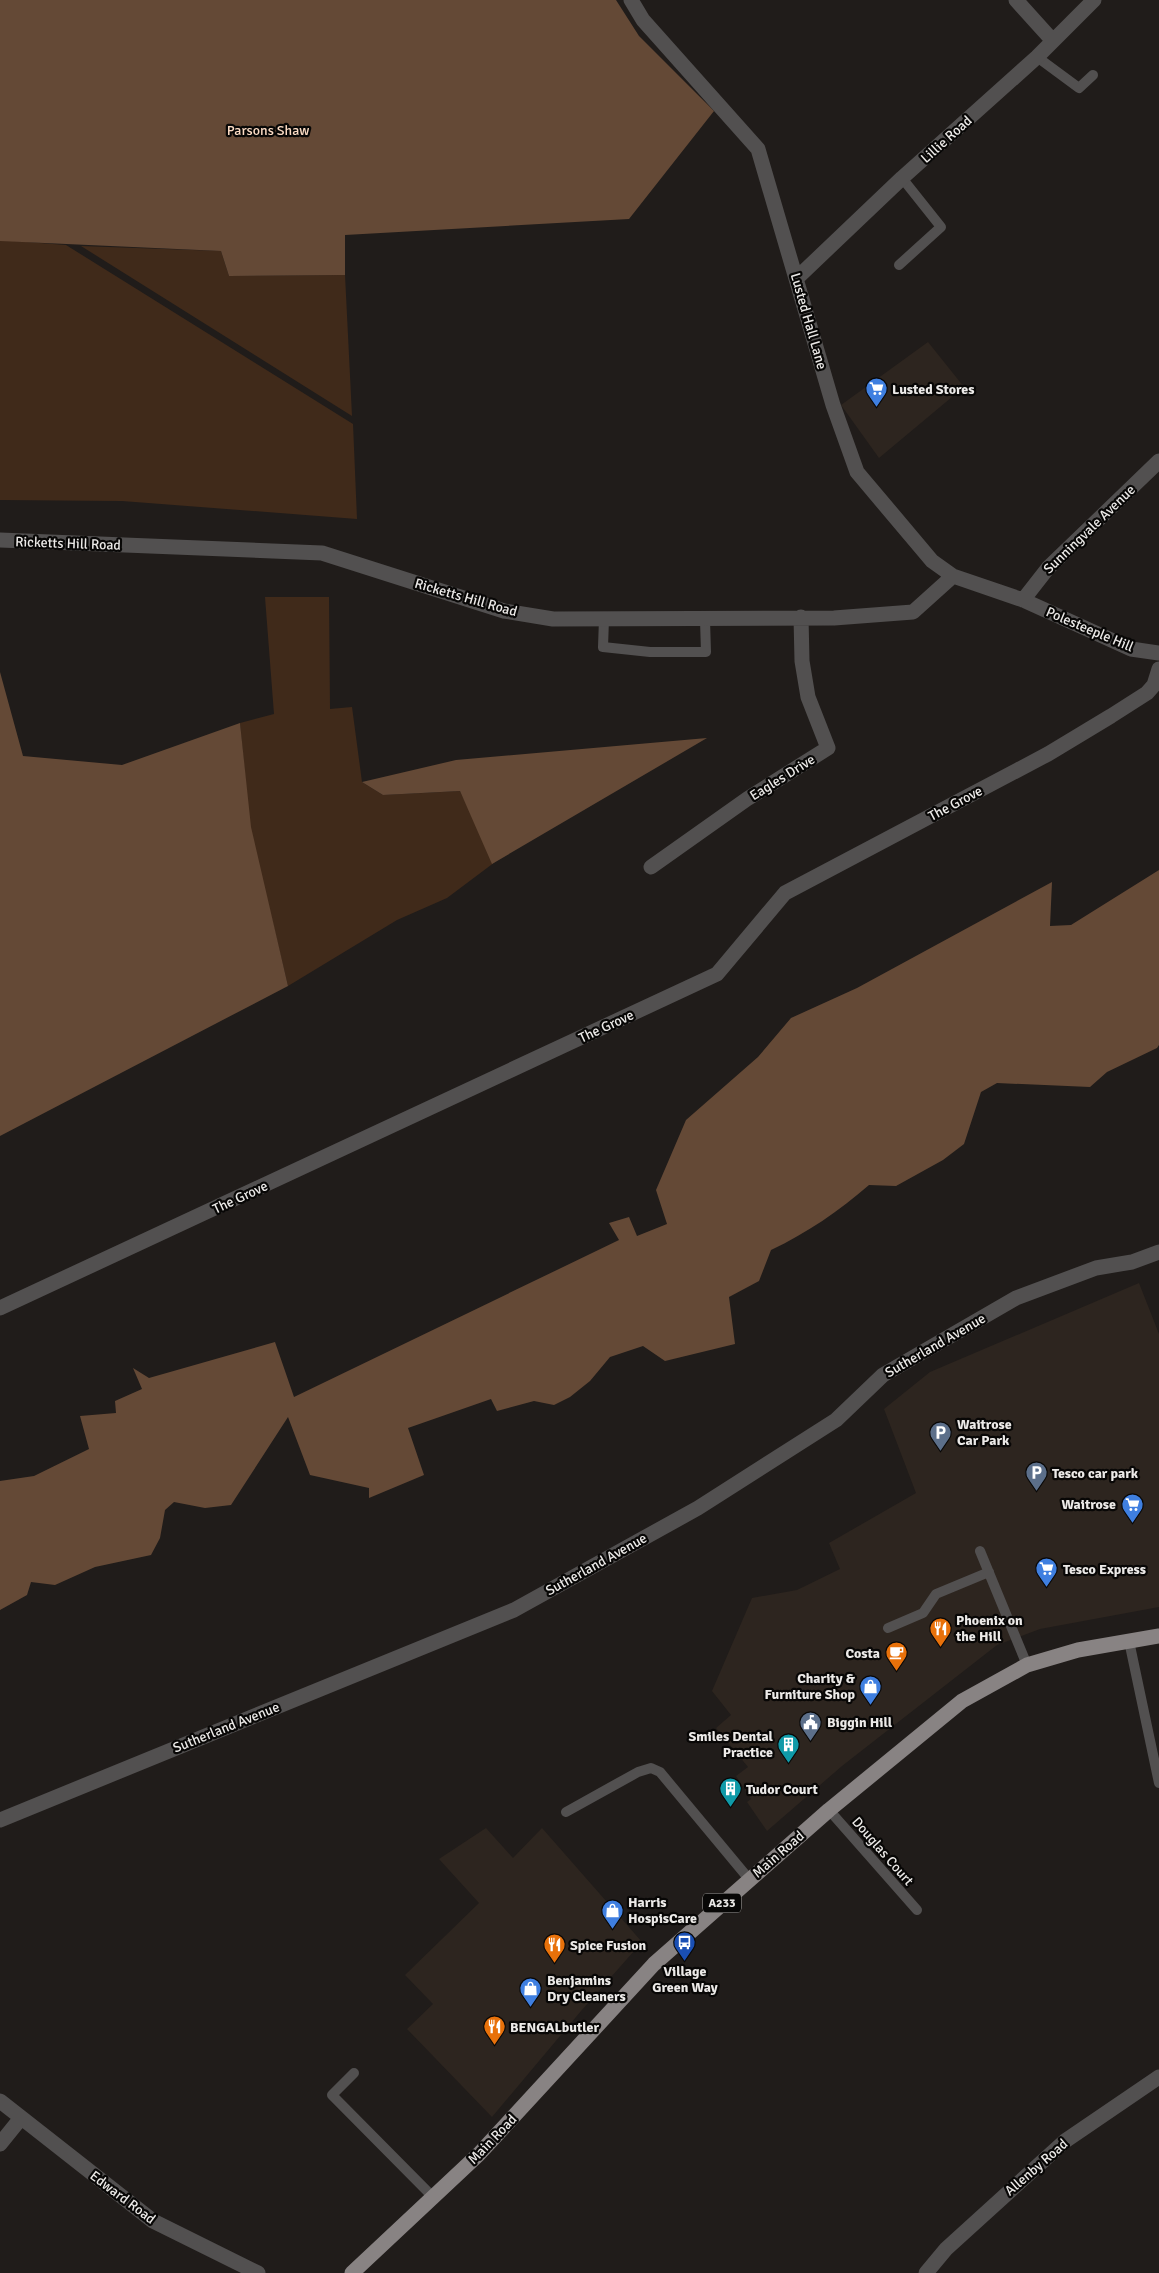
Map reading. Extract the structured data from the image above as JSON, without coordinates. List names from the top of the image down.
{
  "streets": {
    "main road": ["Main Road", "A233"],
    "street": [
      "Lillie Road",
      "Lusted Hall Lane",
      "Sunningvale Avenue",
      "Ricketts Hill Road",
      "Polesteeple Hill",
      "Eagles Drive",
      "The Grove",
      "Sutherland Avenue",
      "Allenby Road",
      "Edward Road"
    ],
    "lane": ["Douglas Court"]
  },
  "crossings": [
    ["Lillie Road", "Lusted Hall Lane"],
    ["Lusted Hall Lane", "Sunningvale Avenue"],
    ["Lusted Hall Lane", "Ricketts Hill Road"],
    ["Lusted Hall Lane", "Polesteeple Hill"],
    ["Sunningvale Avenue", "Polesteeple Hill"],
    ["Ricketts Hill Road", "Eagles Drive"],
    ["Douglas Court", "Main Road"]
  ],
  "parks": ["Parsons Shaw"],
  "places": {
    "supermarket": ["Lusted Stores", "Waitrose", "Tesco Express"],
    "parking": ["Waitrose Car Park", "Tesco car park"],
    "restaurant": ["Phoenix on the Hill", "Spice Fusion", "BENGALbutler"],
    "cafe": ["Costa"],
    "shop": ["Charity & Furniture Shop", "Harris HospisCare", "Benjamins Dry Cleaners"],
    "public building": ["Biggin Hill"],
    "building": ["Smiles Dental Practice", "Tudor Court"],
    "bus stop": ["Village Green Way"]
  }
}
